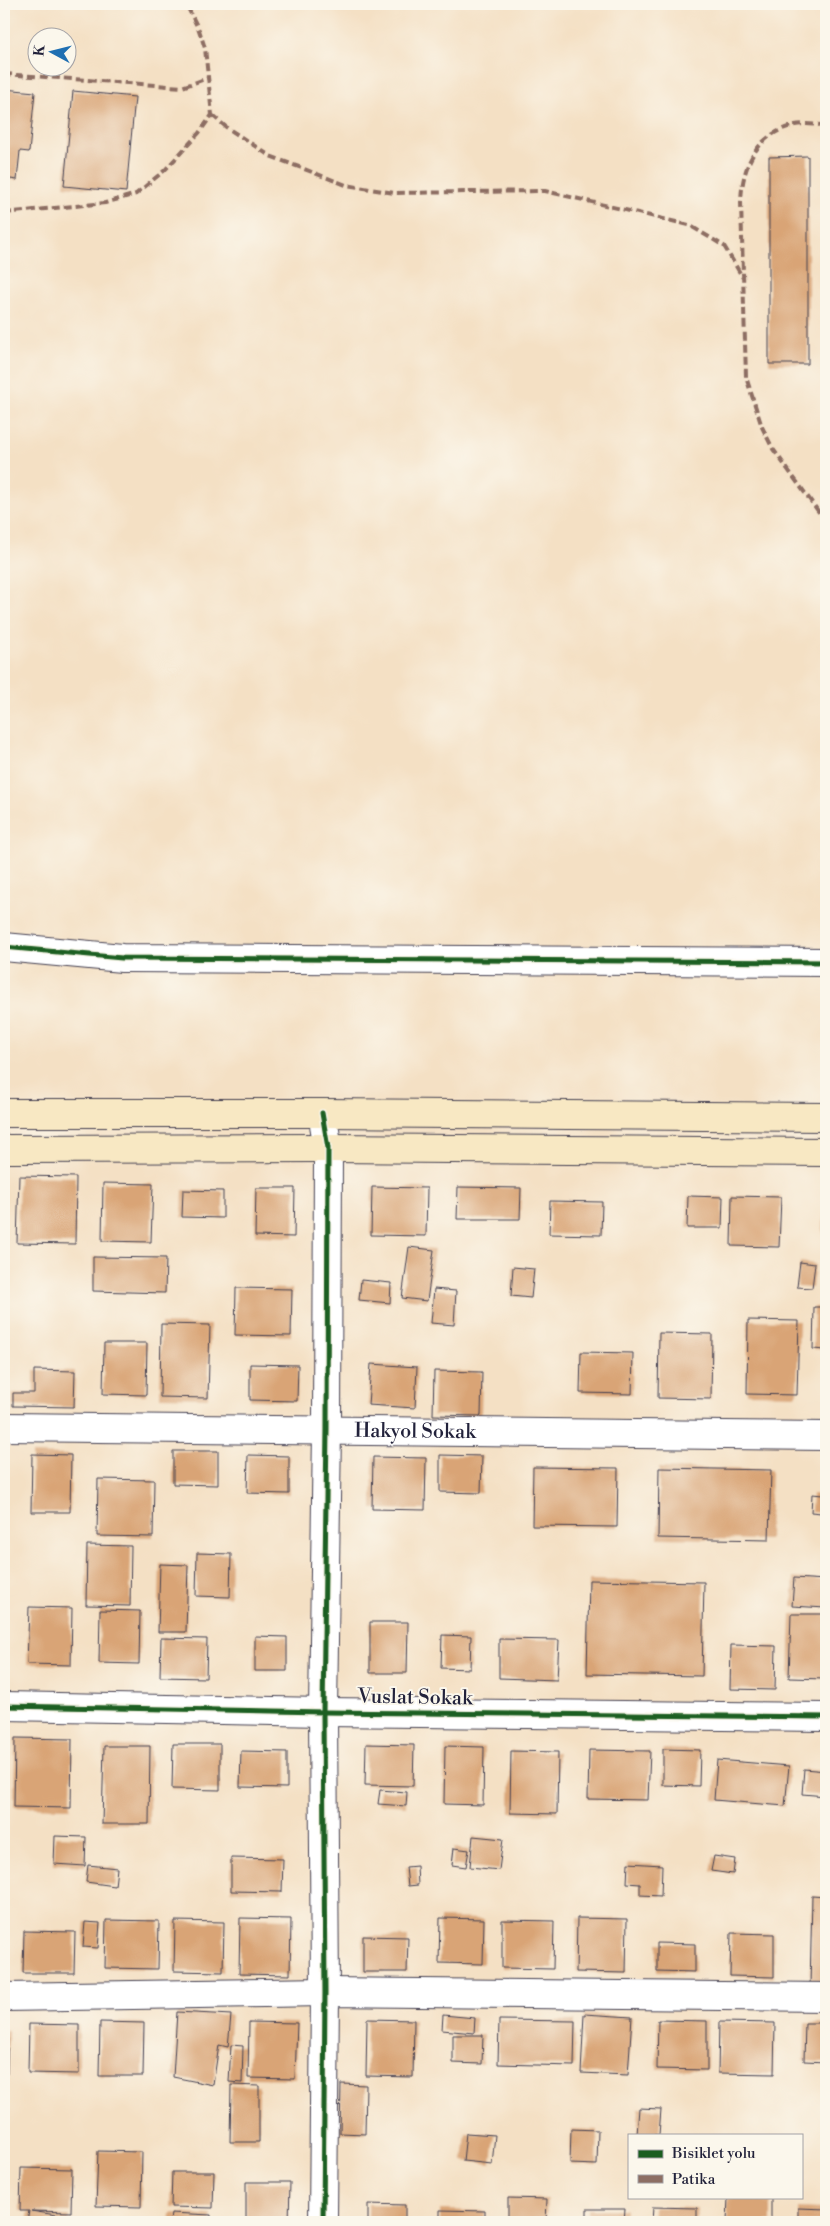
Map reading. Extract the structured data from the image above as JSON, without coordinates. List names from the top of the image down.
{
  "streets": {
    "street": ["Hakyol Sokak", "Vuslat Sokak"]
  },
  "legend": ["Bisiklet yolu", "Patika"],
  "north": "left"
}
